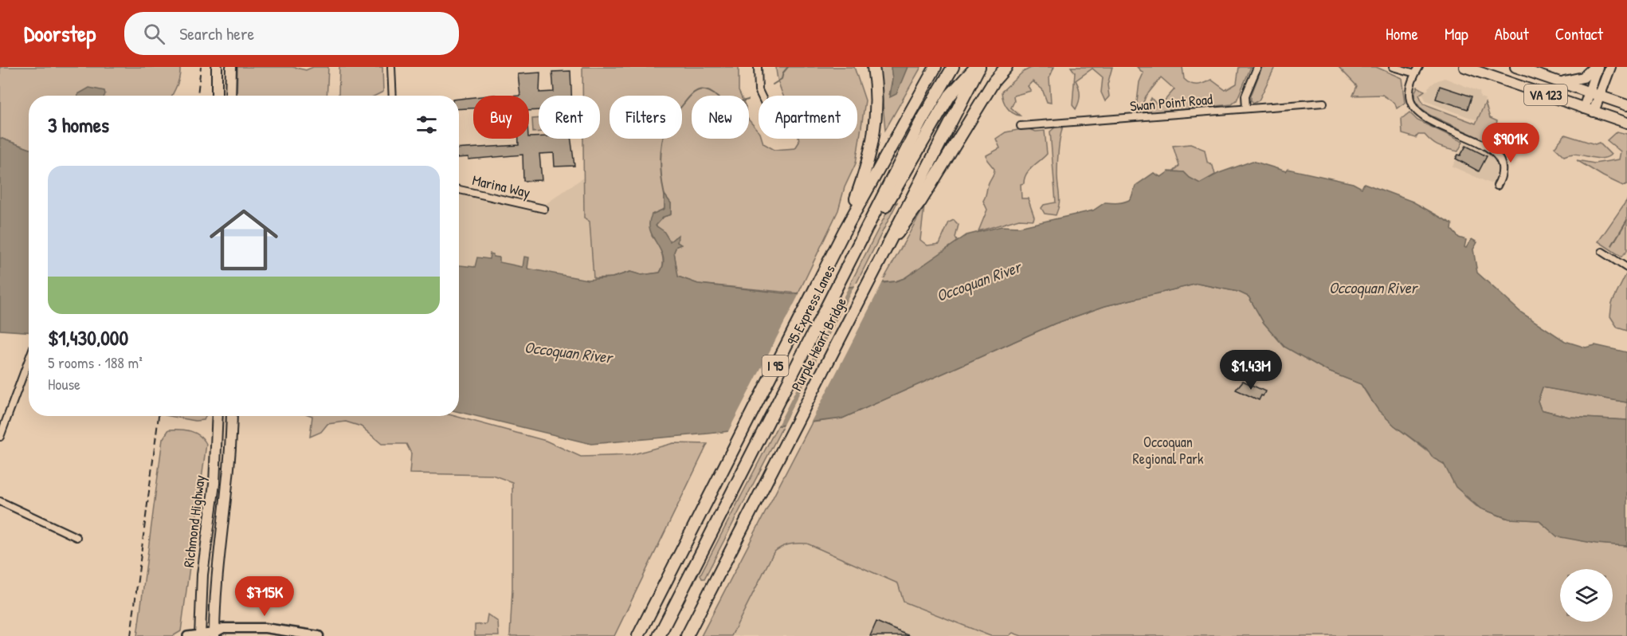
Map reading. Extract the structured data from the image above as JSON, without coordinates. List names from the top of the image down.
{
  "streets": {
    "highway": ["95 Express Lanes", "Purple Heart Bridge", "I 95"],
    "main road": ["VA 123", "Richmond Highway"],
    "street": ["Swan Point Road", "Marina Way"]
  },
  "crossings": [
    ["Purple Heart Bridge", "I 95"]
  ],
  "water": ["Occoquan River"],
  "parks": ["Occoquan Regional Park"],
  "page": {
    "header": "Doorstep",
    "search": "Search here",
    "nav": [
      "Home",
      "Map",
      "About",
      "Contact"
    ],
    "chip": [
      "Buy",
      "Rent",
      "Filters",
      "New",
      "Apartment"
    ],
    "heading": "3 homes",
    "price": ["$901K", "$1.43M", "$715K"],
    "list": [
      {
        "name": "$1,430,000",
        "note": "5 rooms · 188 m² · House"
      }
    ]
  }
}
